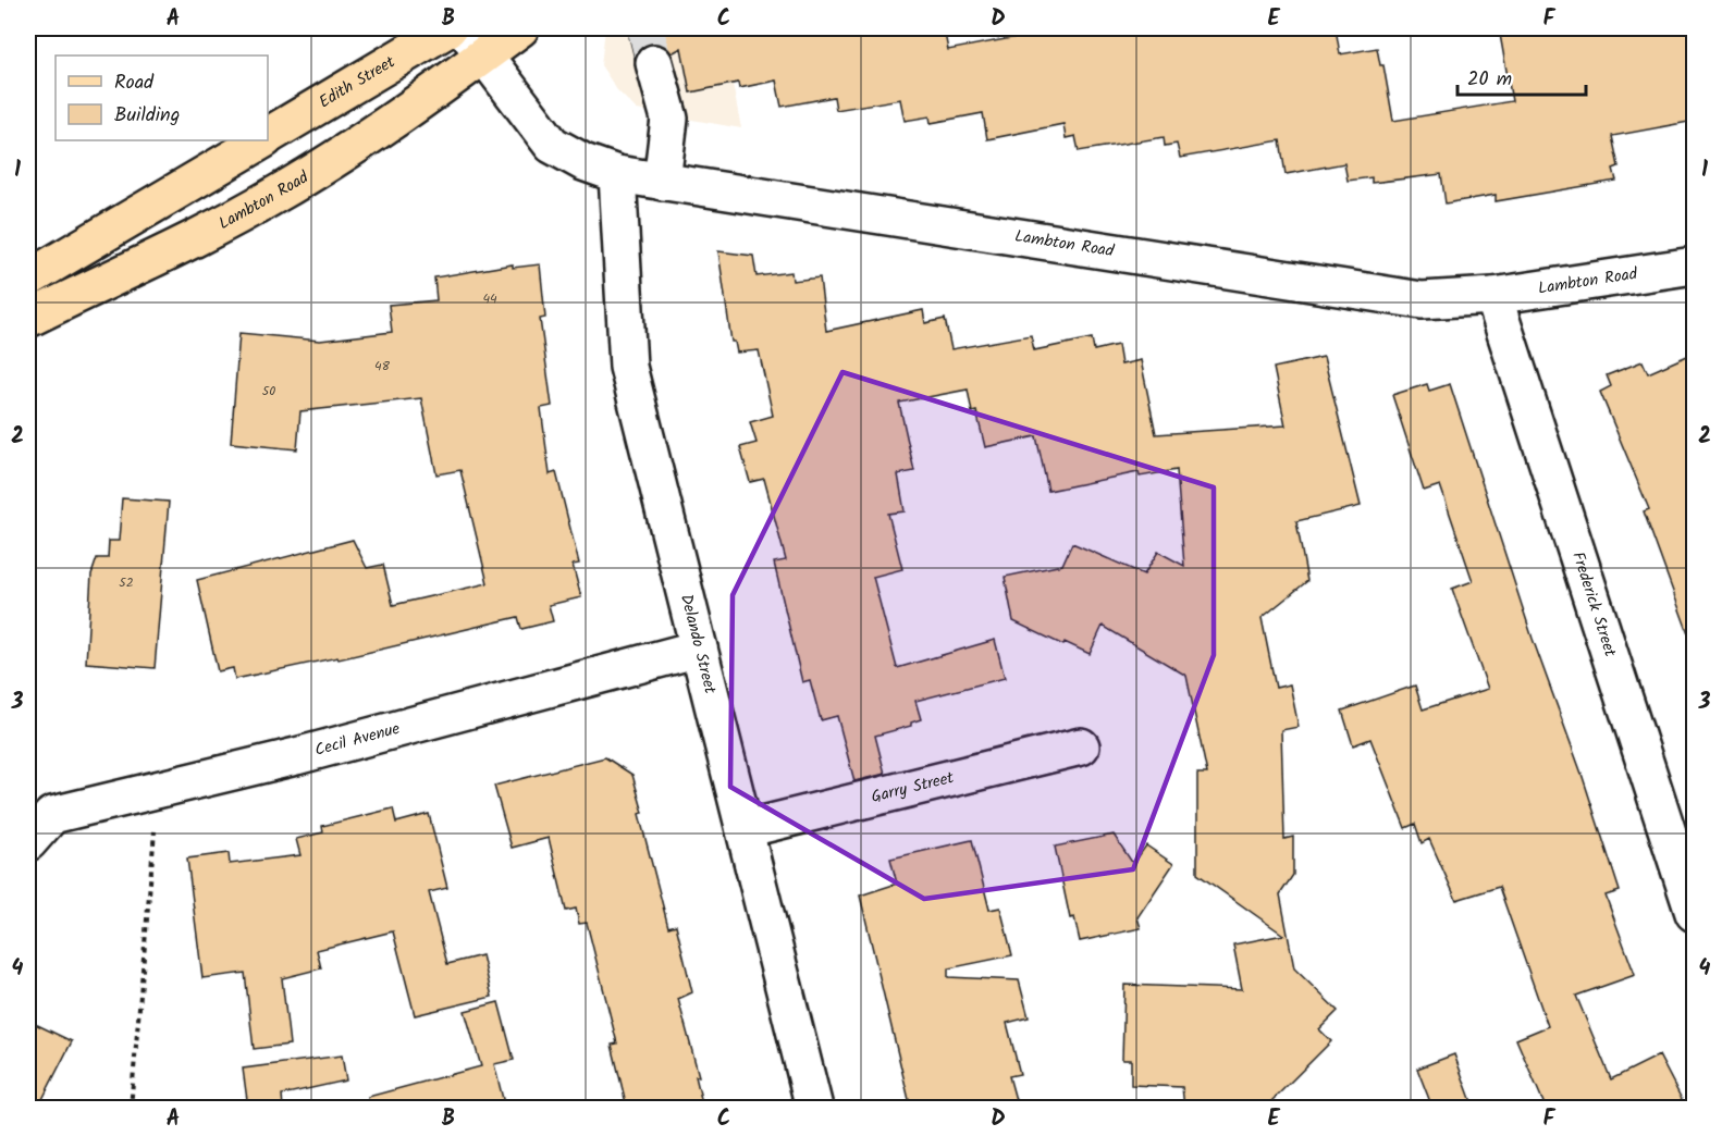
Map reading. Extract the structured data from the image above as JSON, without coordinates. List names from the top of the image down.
{
  "streets": {
    "main road": ["Edith Street", "Lambton Road"],
    "street": [
      "Frederick Street",
      "Delando Street",
      "Cecil Avenue",
      "Garry Street"
    ]
  },
  "crossings": [
    ["Lambton Road", "Frederick Street"],
    ["Lambton Road", "Delando Street"],
    ["Delando Street", "Cecil Avenue"],
    ["Delando Street", "Garry Street"]
  ],
  "house_numbers": [
    "44",
    "48",
    "50",
    "52"
  ],
  "legend": ["Road", "Building"],
  "scale_bar": "20 m",
  "grid": {
    "columns": [
      "A",
      "B",
      "C",
      "D",
      "E",
      "F"
    ],
    "rows": [
      "1",
      "2",
      "3",
      "4"
    ]
  }
}
